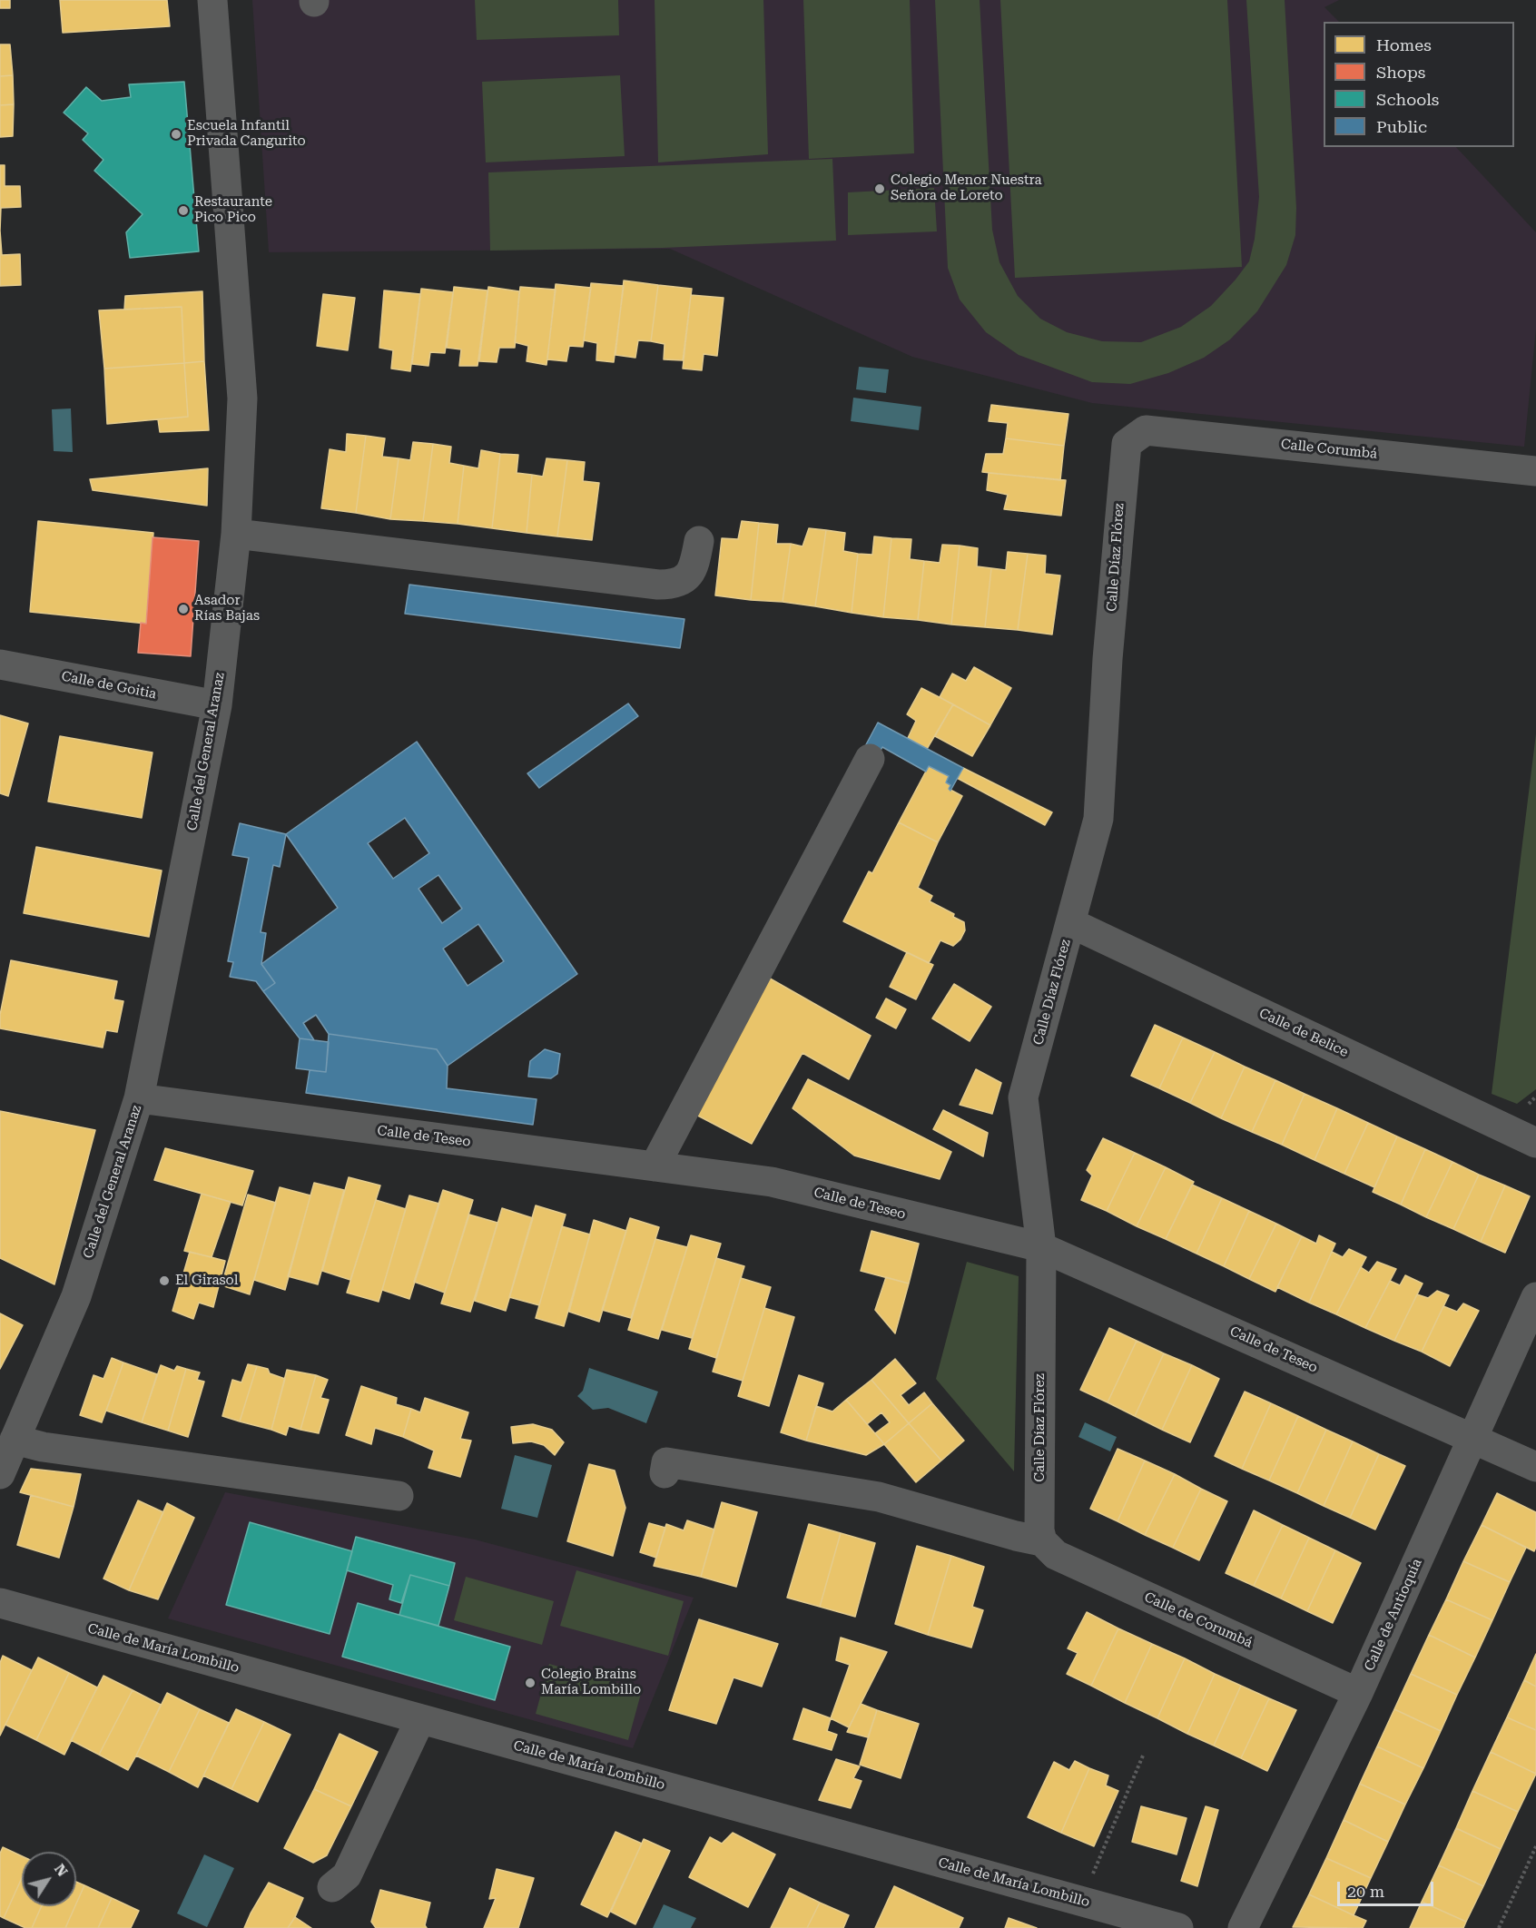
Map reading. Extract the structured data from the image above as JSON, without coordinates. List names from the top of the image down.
{
  "streets": {
    "street": [
      "Calle Corumbá",
      "Calle Díaz Flórez",
      "Calle de Goitia",
      "Calle del General Aranaz",
      "Calle de Belice",
      "Calle de Teseo",
      "Calle de Antioquía",
      "Calle de Corumbá",
      "Calle de María Lombillo"
    ]
  },
  "crossings": [
    ["Calle Corumbá", "Calle Díaz Flórez"],
    ["Calle Díaz Flórez", "Calle de Belice"],
    ["Calle Díaz Flórez", "Calle de Teseo"],
    ["Calle Díaz Flórez", "Calle de Corumbá"],
    ["Calle de Goitia", "Calle del General Aranaz"],
    ["Calle del General Aranaz", "Calle de Teseo"],
    ["Calle de Teseo", "Calle de Antioquía"],
    ["Calle de Antioquía", "Calle de Corumbá"]
  ],
  "places": [
    "Escuela Infantil Privada Cangurito",
    "Colegio Menor Nuestra Señora de Loreto",
    "Restaurante Pico Pico",
    "Asador Rías Bajas",
    "El Girasol",
    "Colegio Brains María Lombillo"
  ],
  "legend": [
    "Homes",
    "Shops",
    "Schools",
    "Public"
  ],
  "scale_bar": "20 m",
  "north": "top right"
}
